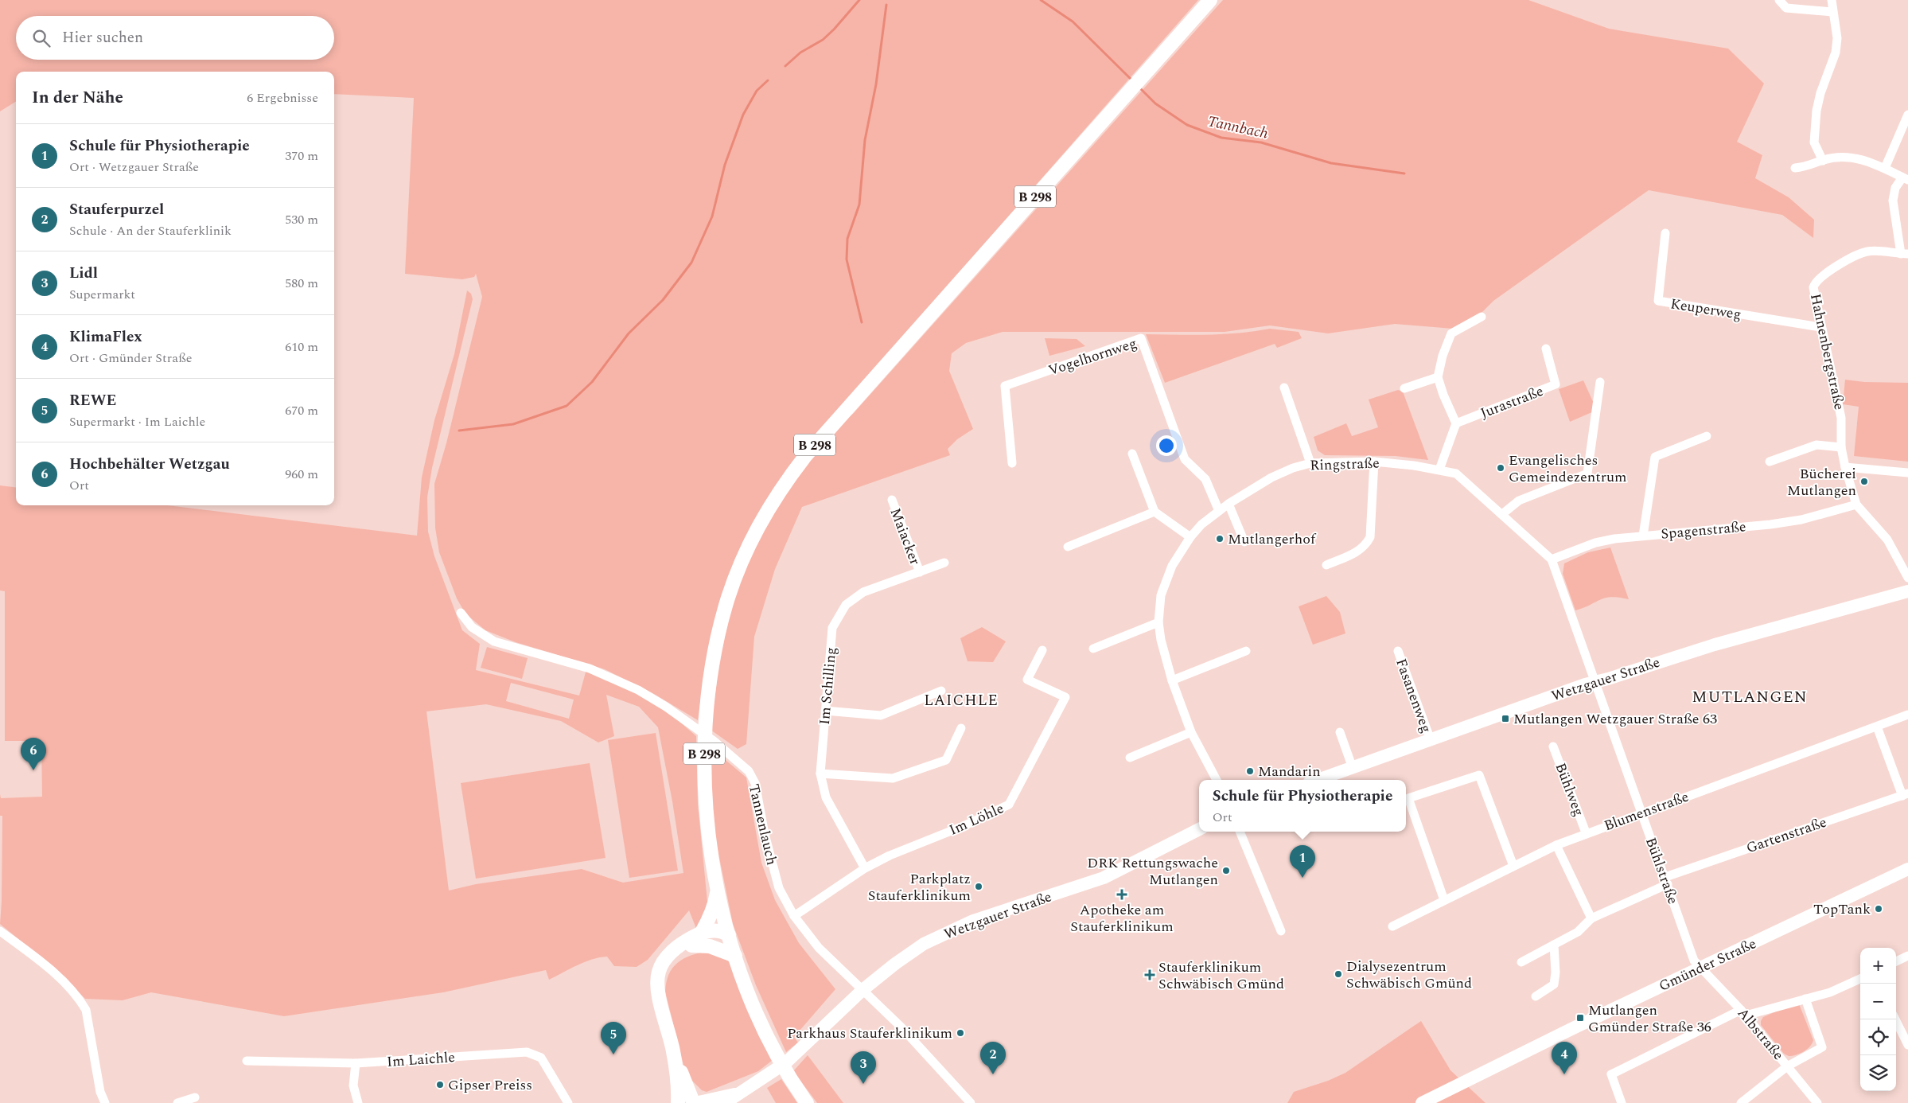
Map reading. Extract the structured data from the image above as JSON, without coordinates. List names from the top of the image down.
{
  "streets": {
    "main road": ["B 298"],
    "street": [
      "Keuperweg",
      "Hahnenbergstraße",
      "Vogelhornweg",
      "Jurastraße",
      "Ringstraße",
      "Spagenstraße",
      "Maiacker",
      "Wetzgauer Straße",
      "Im Schilling",
      "Fasanenweg",
      "Bühlweg",
      "Blumenstraße",
      "Im Löhle",
      "Tannenlauch",
      "Gartenstraße",
      "Bühlstraße",
      "Gmünder Straße",
      "Albstraße",
      "Im Laichle"
    ]
  },
  "crossings": [
    ["Keuperweg", "Hahnenbergstraße"],
    ["Hahnenbergstraße", "Spagenstraße"],
    ["Vogelhornweg", "Ringstraße"],
    ["Ringstraße", "Spagenstraße"],
    ["Ringstraße", "Wetzgauer Straße"],
    ["Ringstraße", "Bühlstraße"],
    ["Maiacker", "Im Schilling"],
    ["Wetzgauer Straße", "Fasanenweg"],
    ["Wetzgauer Straße", "Tannenlauch"],
    ["Wetzgauer Straße", "Bühlstraße"],
    ["Im Schilling", "Im Löhle"],
    ["Bühlweg", "Blumenstraße"],
    ["Blumenstraße", "Bühlstraße"],
    ["Im Löhle", "Tannenlauch"],
    ["Gartenstraße", "Bühlstraße"],
    ["Bühlstraße", "Gmünder Straße"],
    ["Bühlstraße", "Albstraße"],
    ["Gmünder Straße", "Albstraße"]
  ],
  "districts": ["MUTLANGEN", "LAICHLE"],
  "water": ["Tannbach"],
  "places": {
    "other": [
      "Evangelisches Gemeindezentrum",
      "Bücherei Mutlangen",
      "Mutlangerhof",
      "Mandarin",
      "DRK Rettungswache Mutlangen",
      "Parkplatz Stauferklinikum",
      "TopTank",
      "Dialysezentrum Schwäbisch Gmünd",
      "Parkhaus Stauferklinikum",
      "Gipser Preiss"
    ],
    "transit": ["Mutlangen Wetzgauer Straße 63", "Mutlangen Gmünder Straße 36"],
    "health": ["Apotheke am Stauferklinikum", "Stauferklinikum Schwäbisch Gmünd"]
  },
  "page": {
    "search": "Hier suchen",
    "heading": ["In der Nähe", "6 Ergebnisse"],
    "list": [
      {
        "mark": "1",
        "name": "Schule für Physiotherapie",
        "note": "Ort · Wetzgauer Straße",
        "value": "370 m"
      },
      {
        "mark": "2",
        "name": "Stauferpurzel",
        "note": "Schule · An der Stauferklinik",
        "value": "530 m"
      },
      {
        "mark": "3",
        "name": "Lidl",
        "note": "Supermarkt",
        "value": "580 m"
      },
      {
        "mark": "4",
        "name": "KlimaFlex",
        "note": "Ort · Gmünder Straße",
        "value": "610 m"
      },
      {
        "mark": "5",
        "name": "REWE",
        "note": "Supermarkt · Im Laichle",
        "value": "670 m"
      },
      {
        "mark": "6",
        "name": "Hochbehälter Wetzgau",
        "note": "Ort",
        "value": "960 m"
      }
    ],
    "pins": [
      "6",
      "1",
      "5",
      "2",
      "4",
      "3"
    ],
    "popup": ["Schule für Physiotherapie", "Ort"],
    "map_buttons": ["+", "−"]
  }
}
